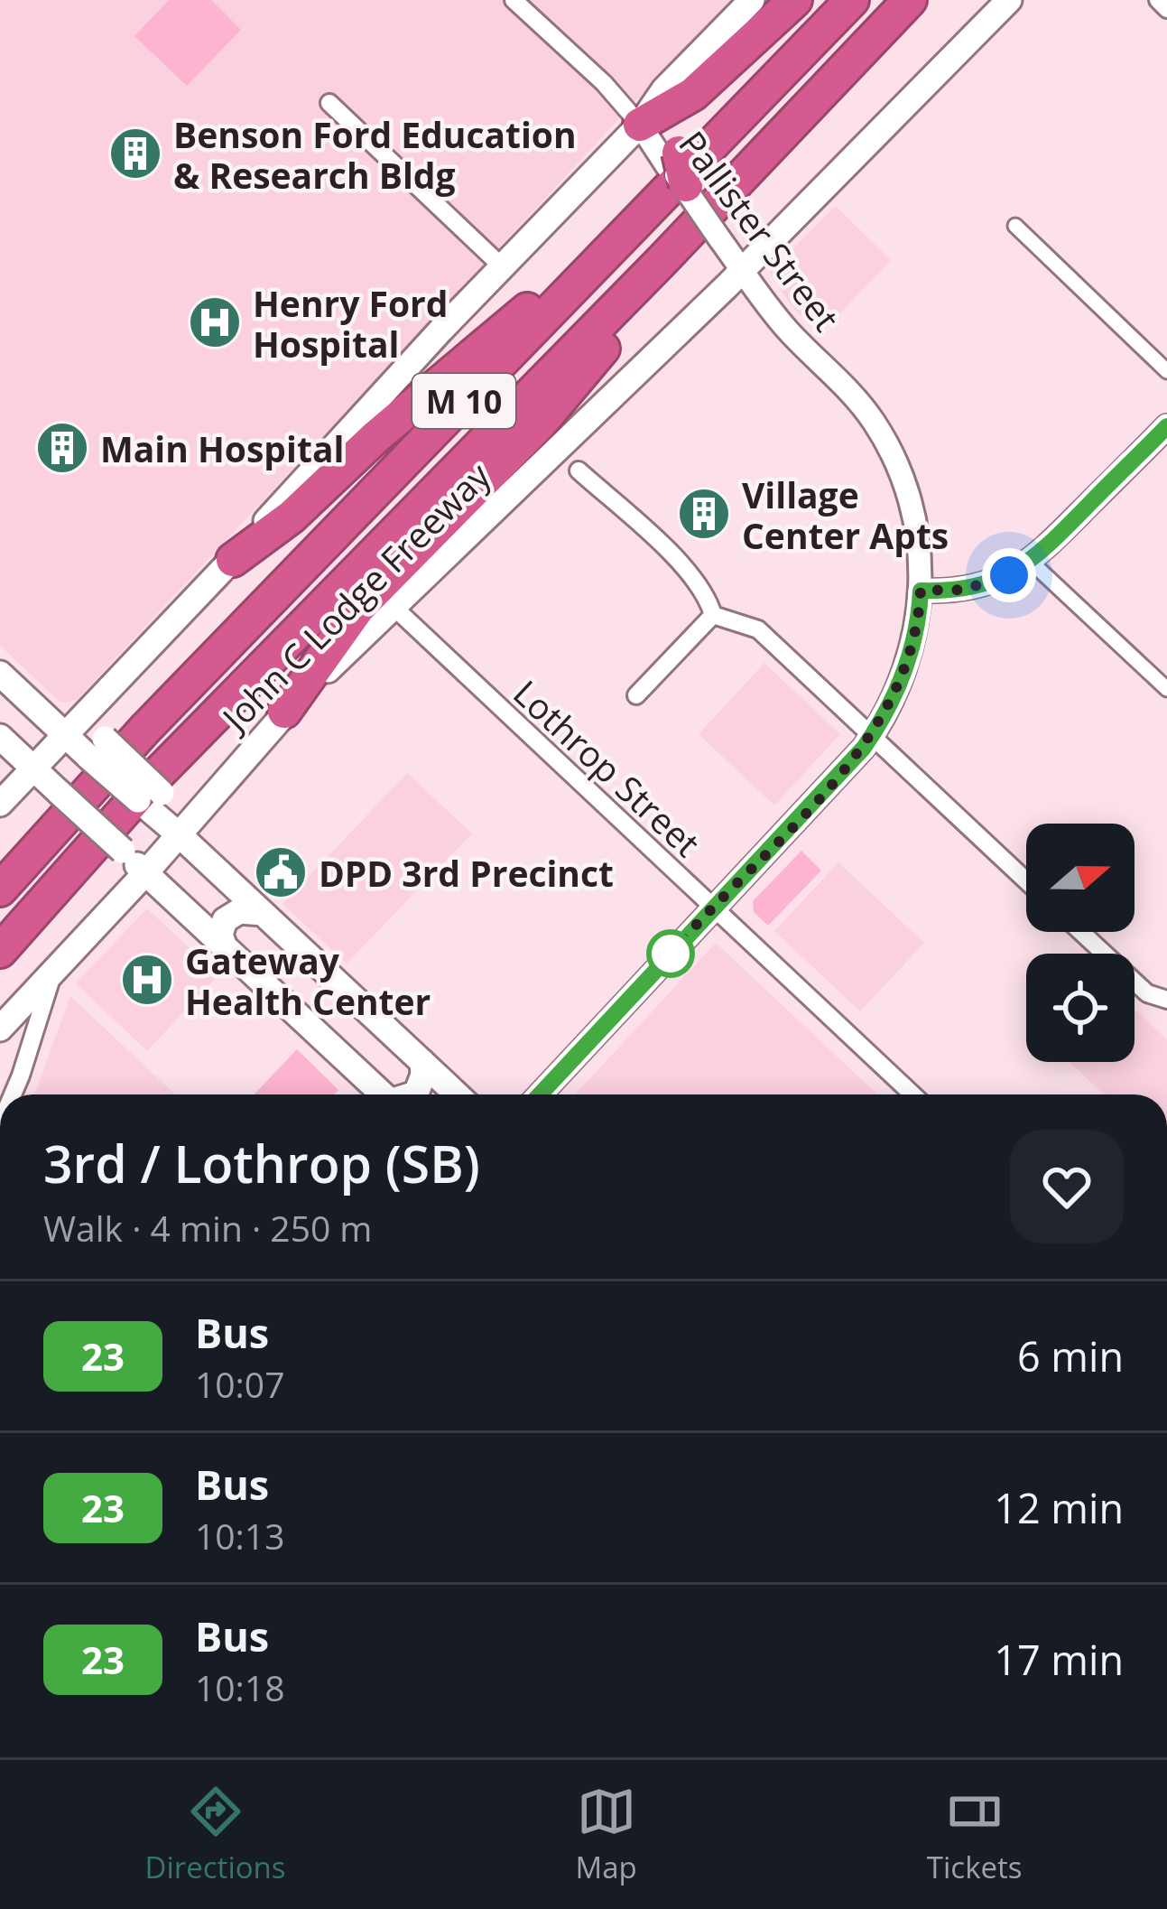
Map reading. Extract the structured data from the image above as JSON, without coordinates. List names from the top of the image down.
{
  "streets": {
    "highway": ["M 10", "John C Lodge Freeway"],
    "street": ["Pallister Street", "Lothrop Street"]
  },
  "crossings": [
    ["Pallister Street", "John C Lodge Freeway"],
    ["Pallister Street", "Lothrop Street"],
    ["John C Lodge Freeway", "Lothrop Street"]
  ],
  "places": {
    "building": ["Benson Ford Education & Research Bldg", "Main Hospital", "Village Center Apts"],
    "hospital": ["Henry Ford Hospital", "Gateway Health Center"],
    "public building": ["DPD 3rd Precinct"]
  },
  "lines": ["bus line 23"],
  "north": "right",
  "page": {
    "heading": ["3rd / Lothrop (SB)", "Walk · 4 min · 250 m"],
    "list": [
      {
        "mark": "23",
        "name": "Bus",
        "note": "10:07",
        "value": "6 min"
      },
      {
        "mark": "23",
        "name": "Bus",
        "note": "10:13",
        "value": "12 min"
      },
      {
        "mark": "23",
        "name": "Bus",
        "note": "10:18",
        "value": "17 min"
      }
    ],
    "tabs": ["Directions", "Map", "Tickets"]
  }
}
